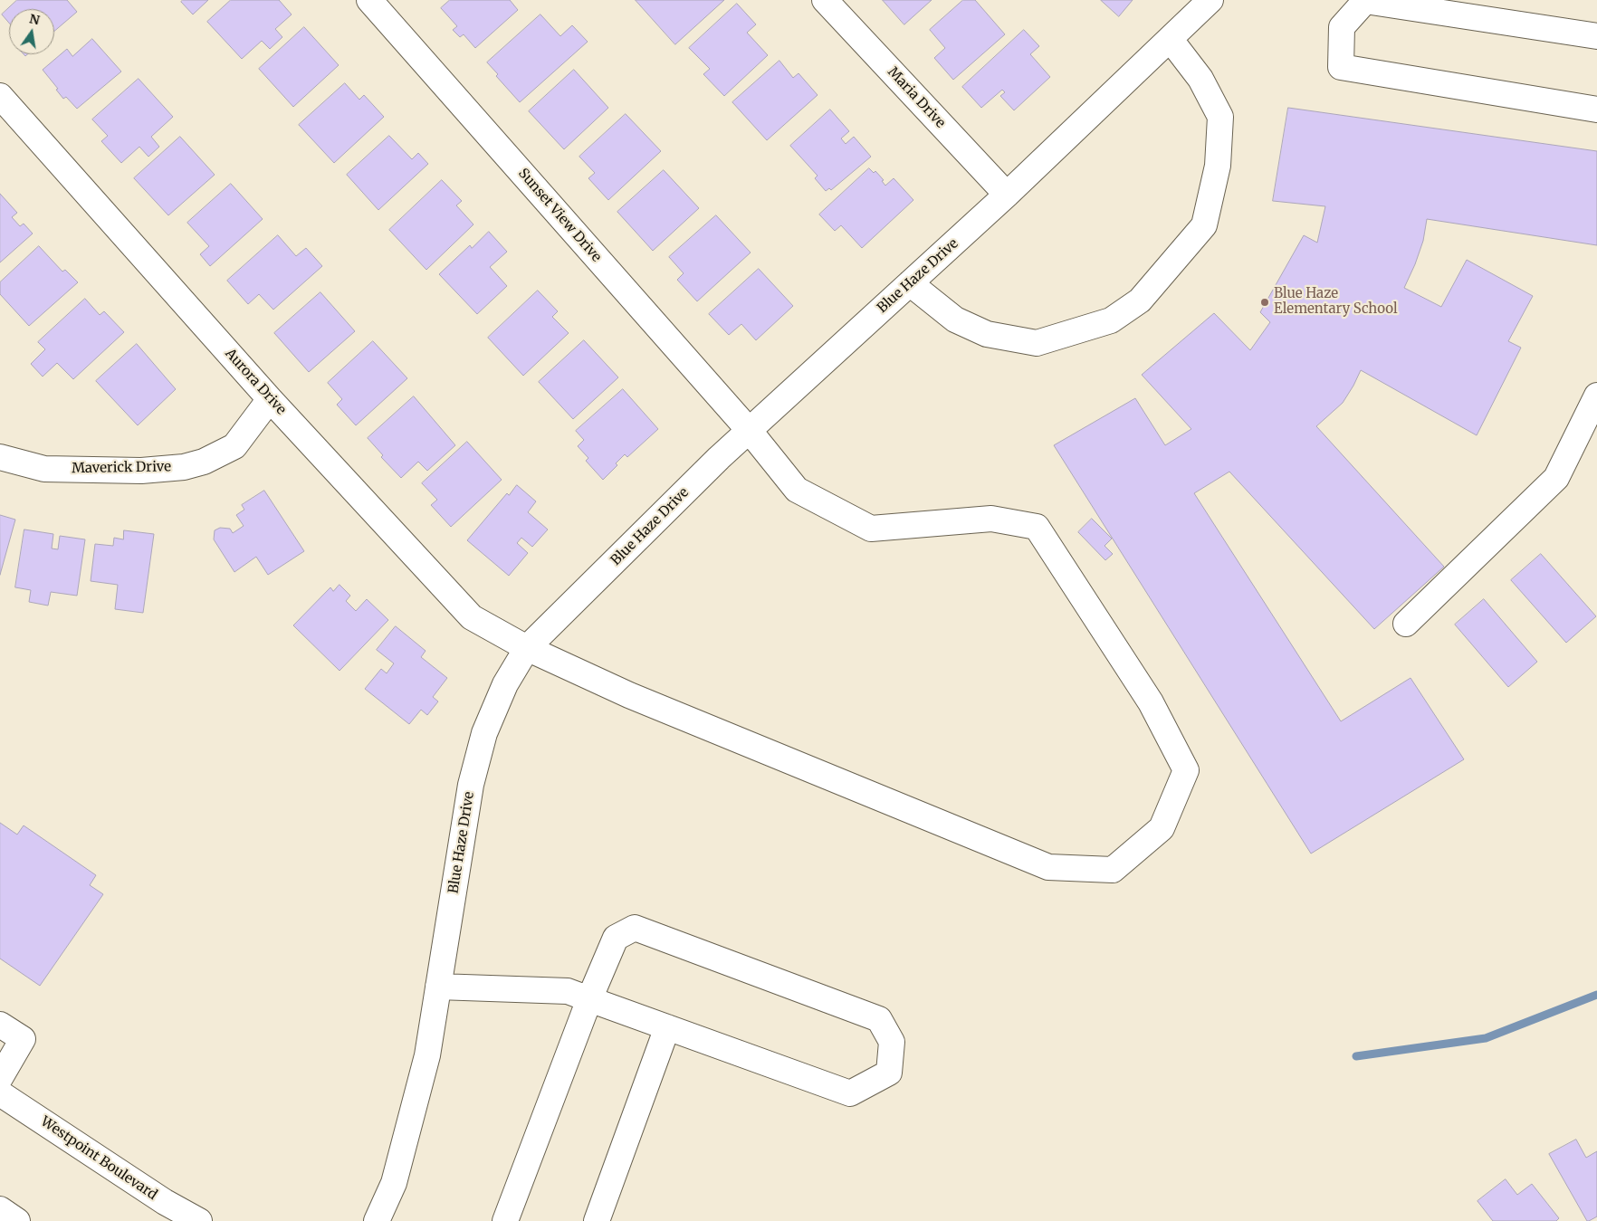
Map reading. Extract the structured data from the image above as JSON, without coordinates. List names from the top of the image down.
{
  "streets": {
    "street": [
      "Maria Drive",
      "Sunset View Drive",
      "Blue Haze Drive",
      "Aurora Drive",
      "Maverick Drive",
      "Westpoint Boulevard"
    ]
  },
  "crossings": [
    ["Maria Drive", "Blue Haze Drive"],
    ["Sunset View Drive", "Blue Haze Drive"],
    ["Sunset View Drive", "Aurora Drive"],
    ["Blue Haze Drive", "Aurora Drive"],
    ["Aurora Drive", "Maverick Drive"]
  ],
  "places": ["Blue Haze Elementary School"],
  "north": "top"
}
